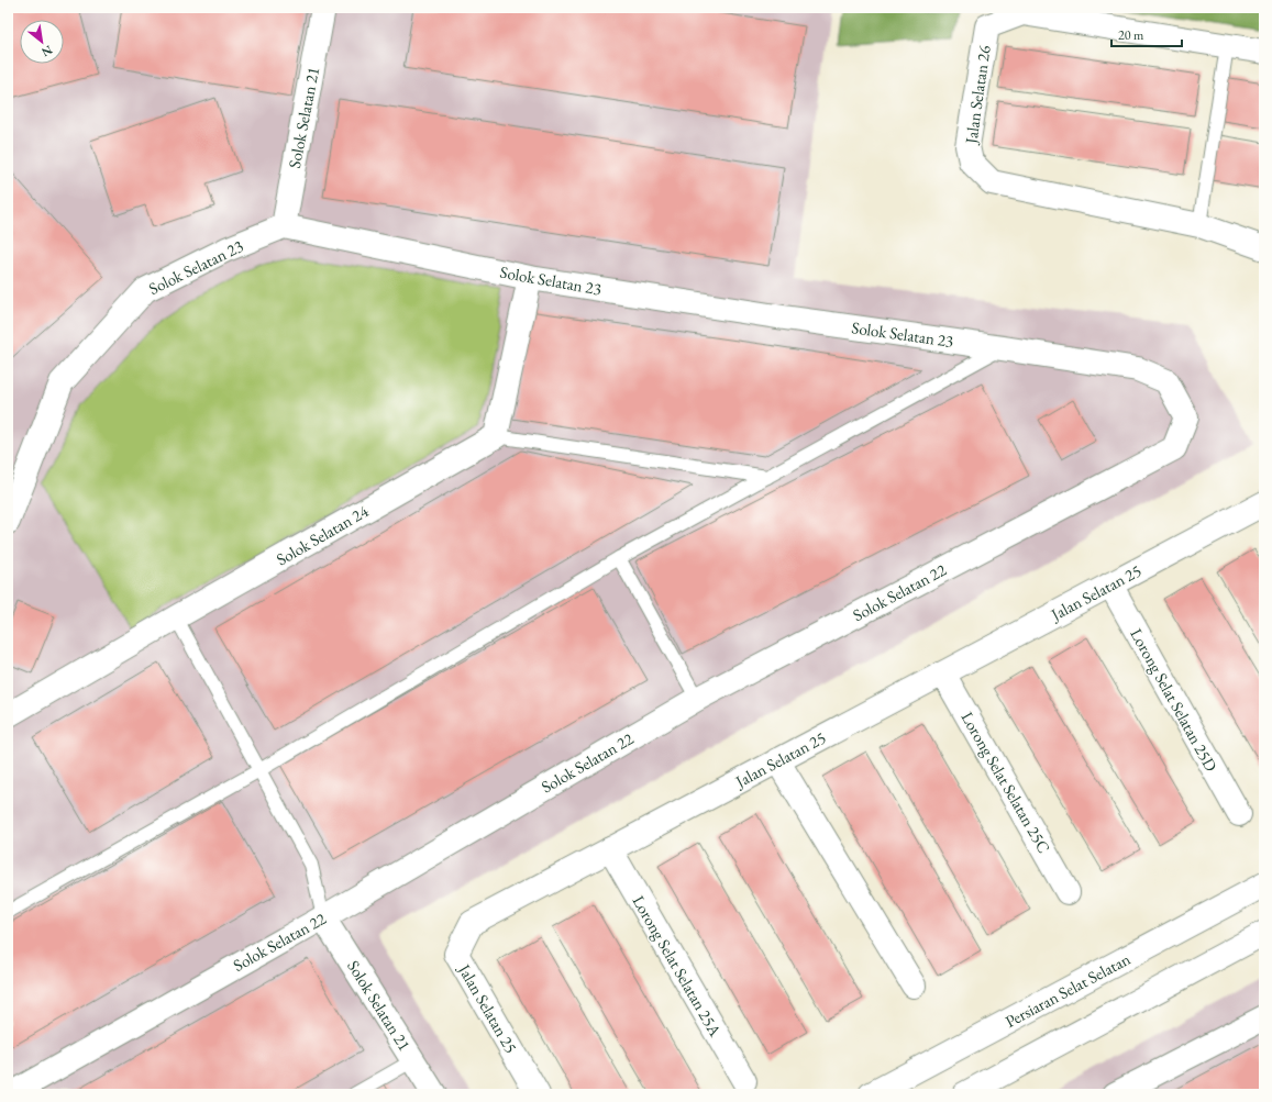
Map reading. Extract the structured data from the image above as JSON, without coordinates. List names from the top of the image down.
{
  "streets": {
    "street": [
      "Jalan Selatan 26",
      "Solok Selatan 21",
      "Solok Selatan 23",
      "Solok Selatan 24",
      "Solok Selatan 22",
      "Jalan Selatan 25",
      "Lorong Selat Selatan 25D",
      "Lorong Selat Selatan 25C",
      "Lorong Selat Selatan 25A",
      "Persiaran Selat Selatan"
    ]
  },
  "crossings": [
    ["Solok Selatan 21", "Solok Selatan 23"],
    ["Solok Selatan 21", "Solok Selatan 22"],
    ["Solok Selatan 23", "Solok Selatan 22"],
    ["Jalan Selatan 25", "Lorong Selat Selatan 25D"],
    ["Jalan Selatan 25", "Lorong Selat Selatan 25C"],
    ["Jalan Selatan 25", "Lorong Selat Selatan 25A"]
  ],
  "scale_bar": "20 m",
  "north": "bottom right"
}
